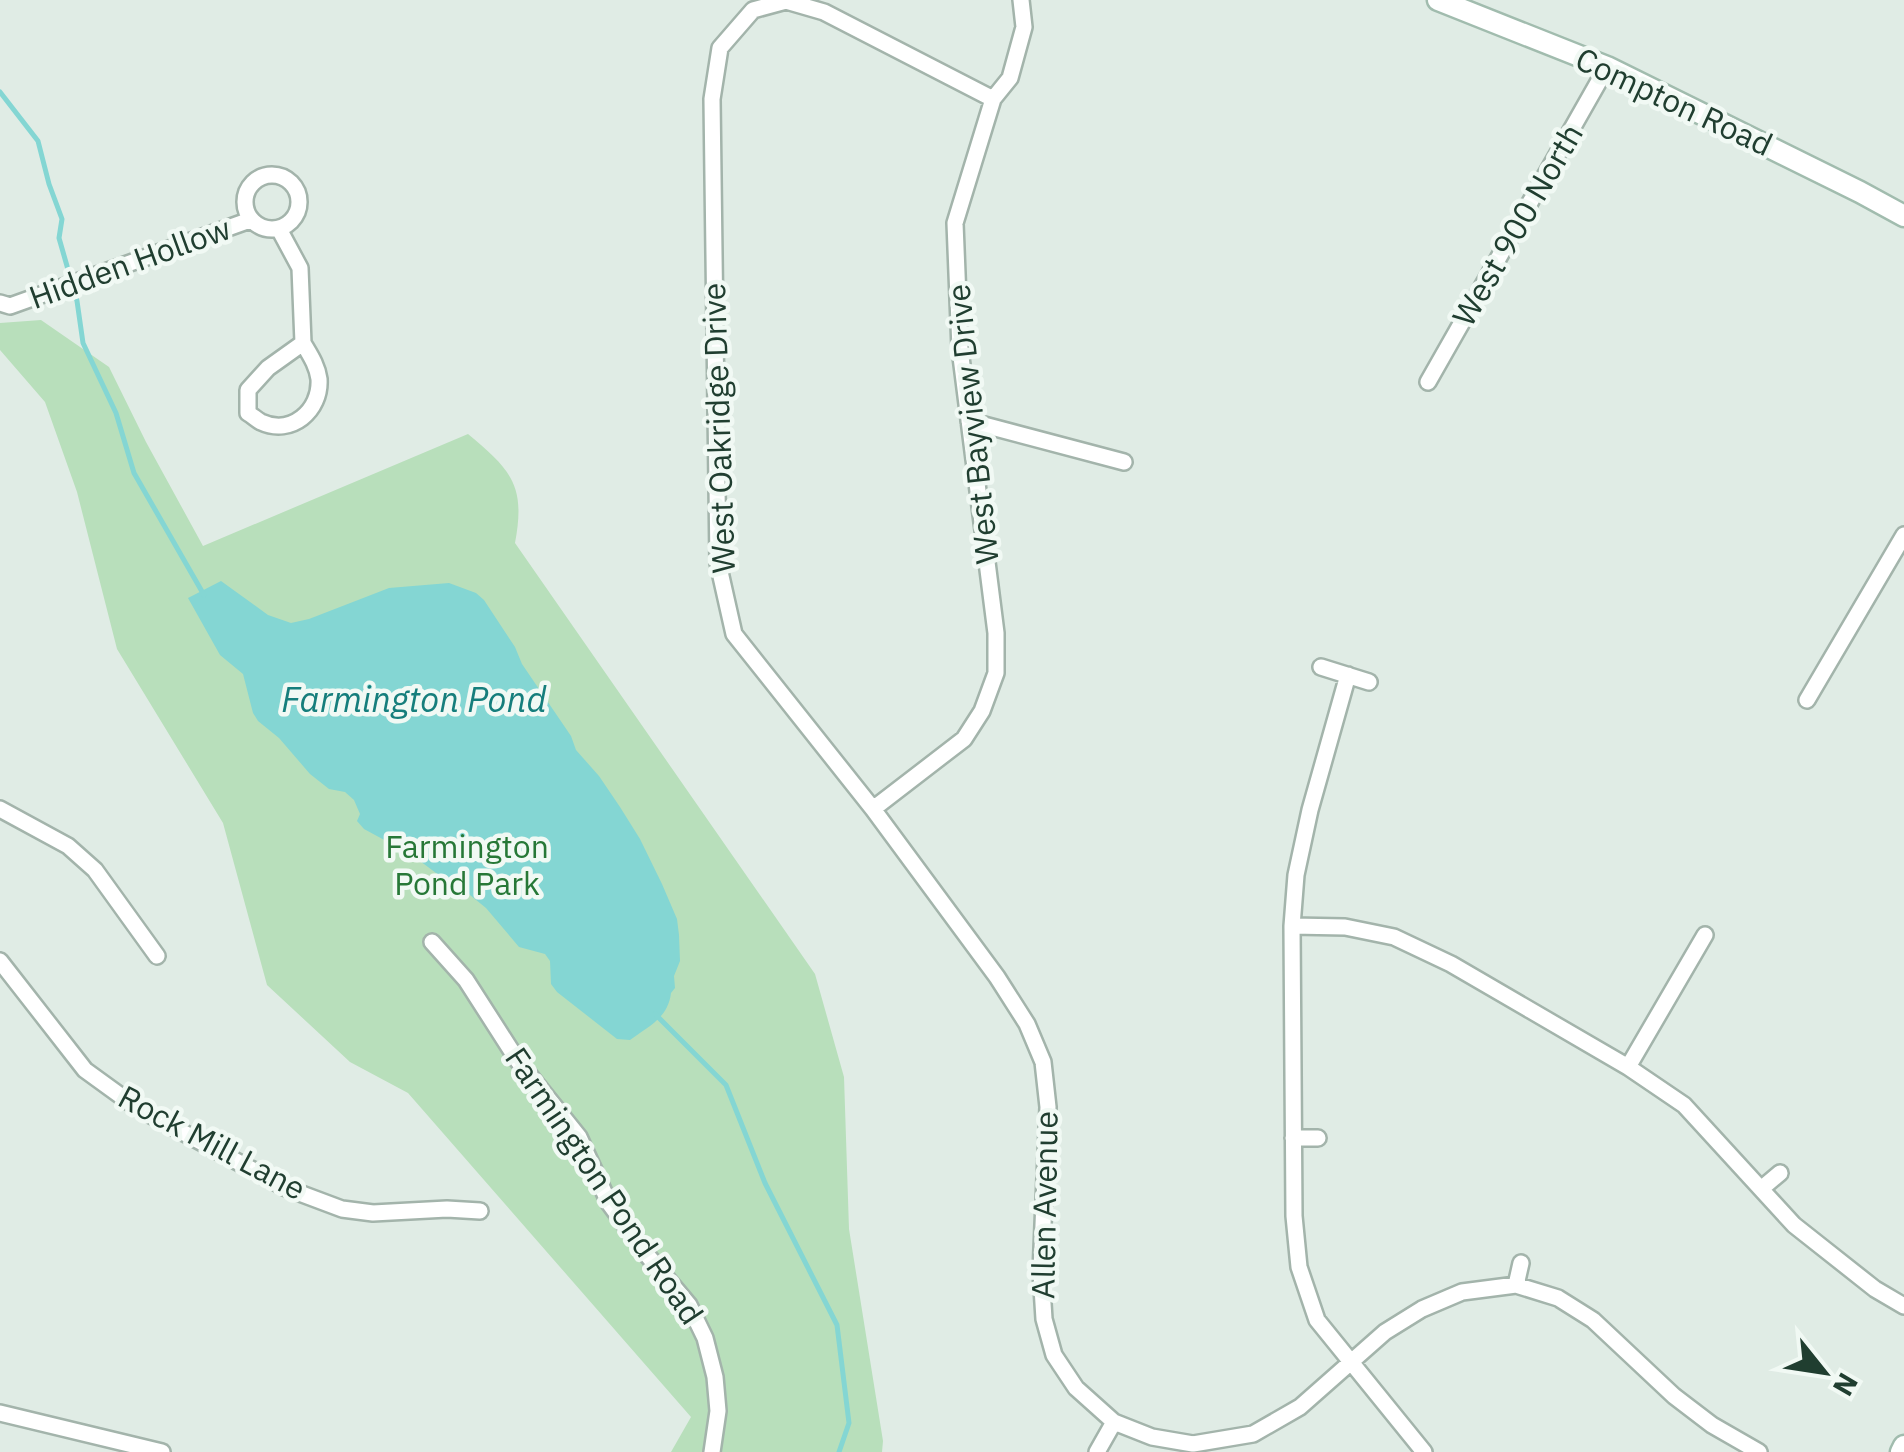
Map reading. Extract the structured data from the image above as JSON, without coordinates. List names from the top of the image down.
{
  "streets": {
    "street": [
      "Compton Road",
      "West 900 North",
      "Hidden Hollow",
      "West Bayview Drive",
      "West Oakridge Drive",
      "Rock Mill Lane",
      "Farmington Pond Road",
      "Allen Avenue"
    ]
  },
  "crossings": [
    ["Compton Road", "West 900 North"],
    ["West Bayview Drive", "West Oakridge Drive"],
    ["West Bayview Drive", "Allen Avenue"],
    ["West Oakridge Drive", "Allen Avenue"]
  ],
  "water": ["Farmington Pond"],
  "parks": ["Farmington Pond Park"],
  "north": "bottom right"
}
